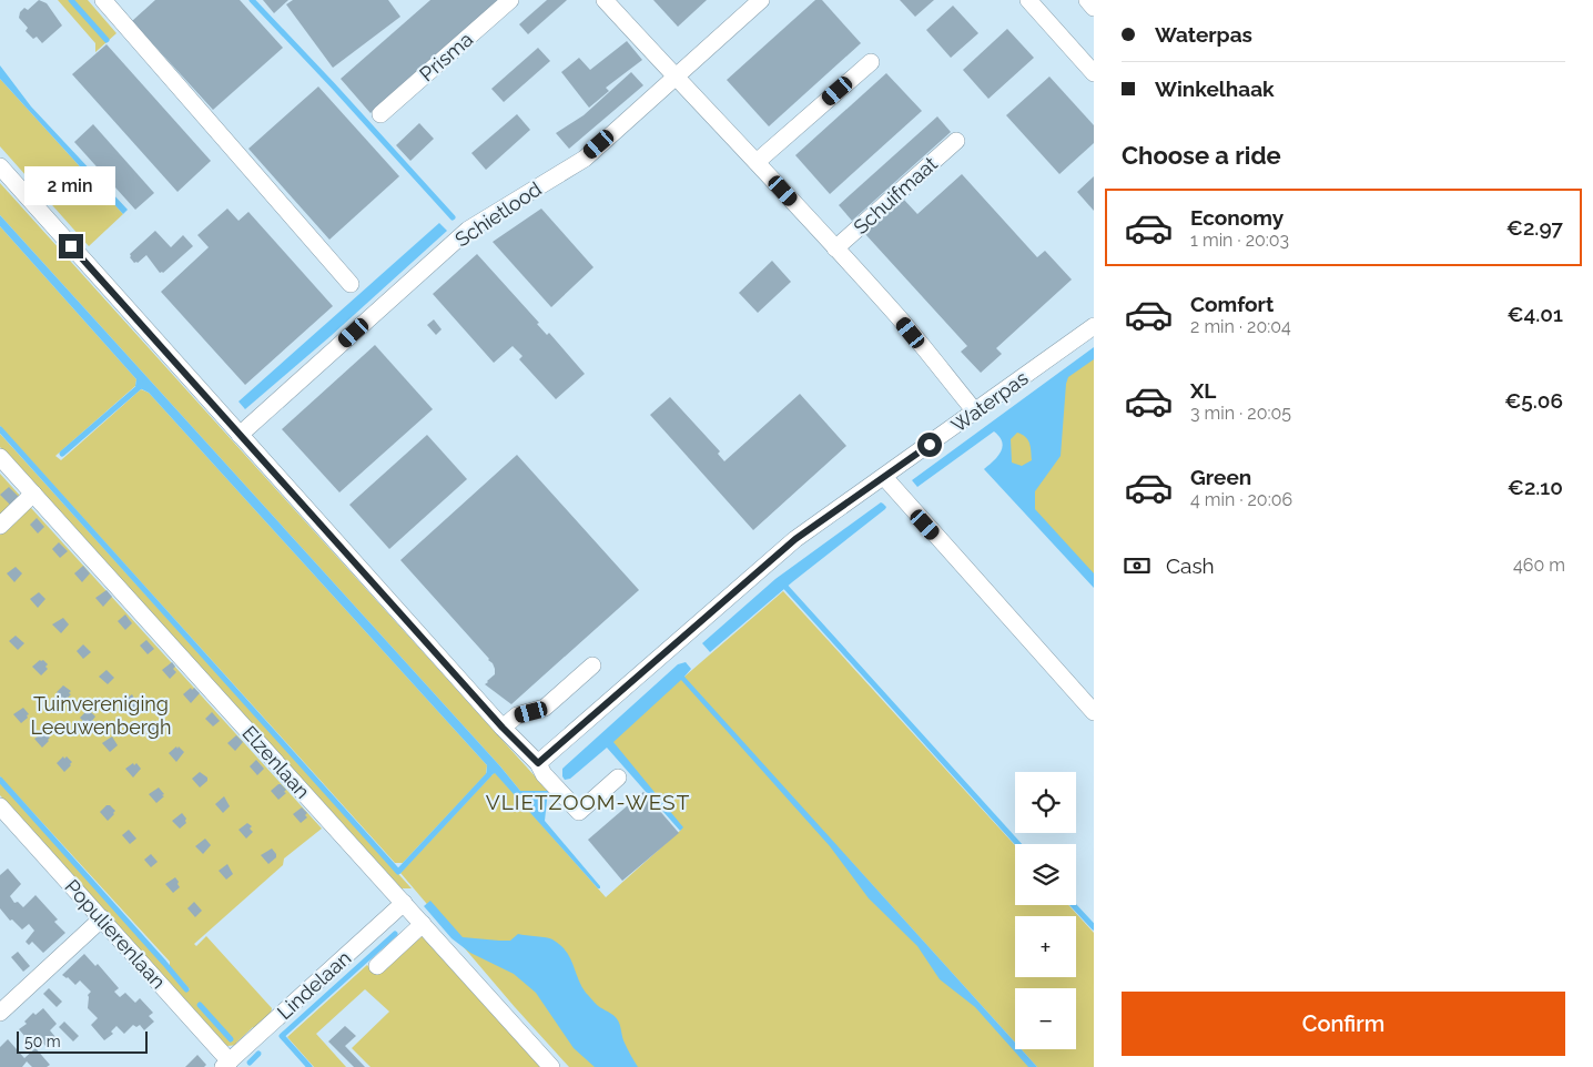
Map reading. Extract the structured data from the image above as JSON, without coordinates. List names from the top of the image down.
{
  "streets": {
    "street": [
      "Prisma",
      "Schuifmaat",
      "Schietlood",
      "Waterpas",
      "Elzenlaan",
      "Populierenlaan",
      "Lindelaan"
    ]
  },
  "crossings": [
    ["Schuifmaat", "Schietlood"],
    ["Schuifmaat", "Waterpas"],
    ["Elzenlaan", "Lindelaan"],
    ["Populierenlaan", "Lindelaan"]
  ],
  "districts": ["VLIETZOOM-WEST"],
  "parks": ["Tuinvereniging Leeuwenbergh"],
  "scale_bar": "50 m",
  "page": {
    "banner": ["Waterpas", "Winkelhaak"],
    "heading": "Choose a ride",
    "bubble": "2 min",
    "list": [
      {
        "name": "Economy",
        "note": "1 min · 20:03",
        "value": "€2.97"
      },
      {
        "name": "Comfort",
        "note": "2 min · 20:04",
        "value": "€4.01"
      },
      {
        "name": "XL",
        "note": "3 min · 20:05",
        "value": "€5.06"
      },
      {
        "name": "Green",
        "note": "4 min · 20:06",
        "value": "€2.10"
      }
    ],
    "pay": ["Cash", "460 m"],
    "map_buttons": ["+", "−"],
    "buttons": "Confirm",
    "scale": "50 m"
  }
}
